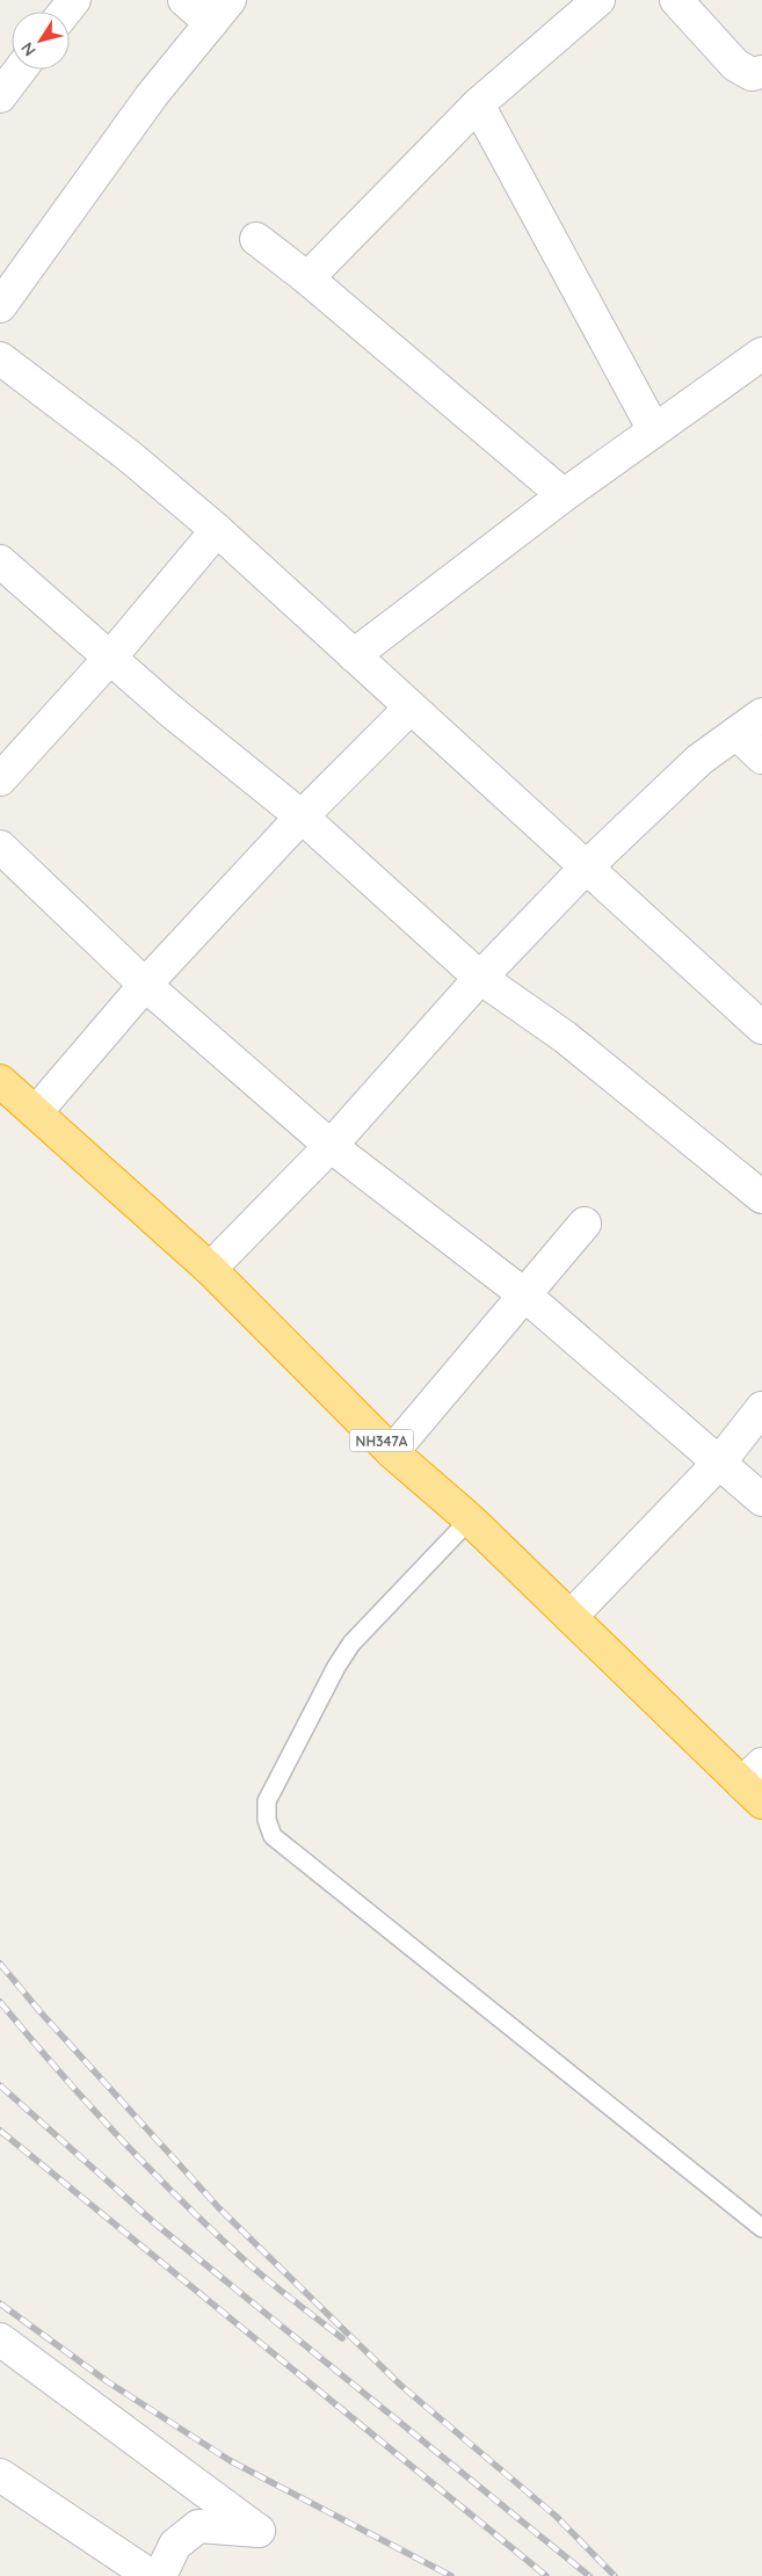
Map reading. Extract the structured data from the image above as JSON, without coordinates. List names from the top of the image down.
{
  "streets": {
    "highway": ["NH347A"]
  },
  "north": "bottom left"
}
